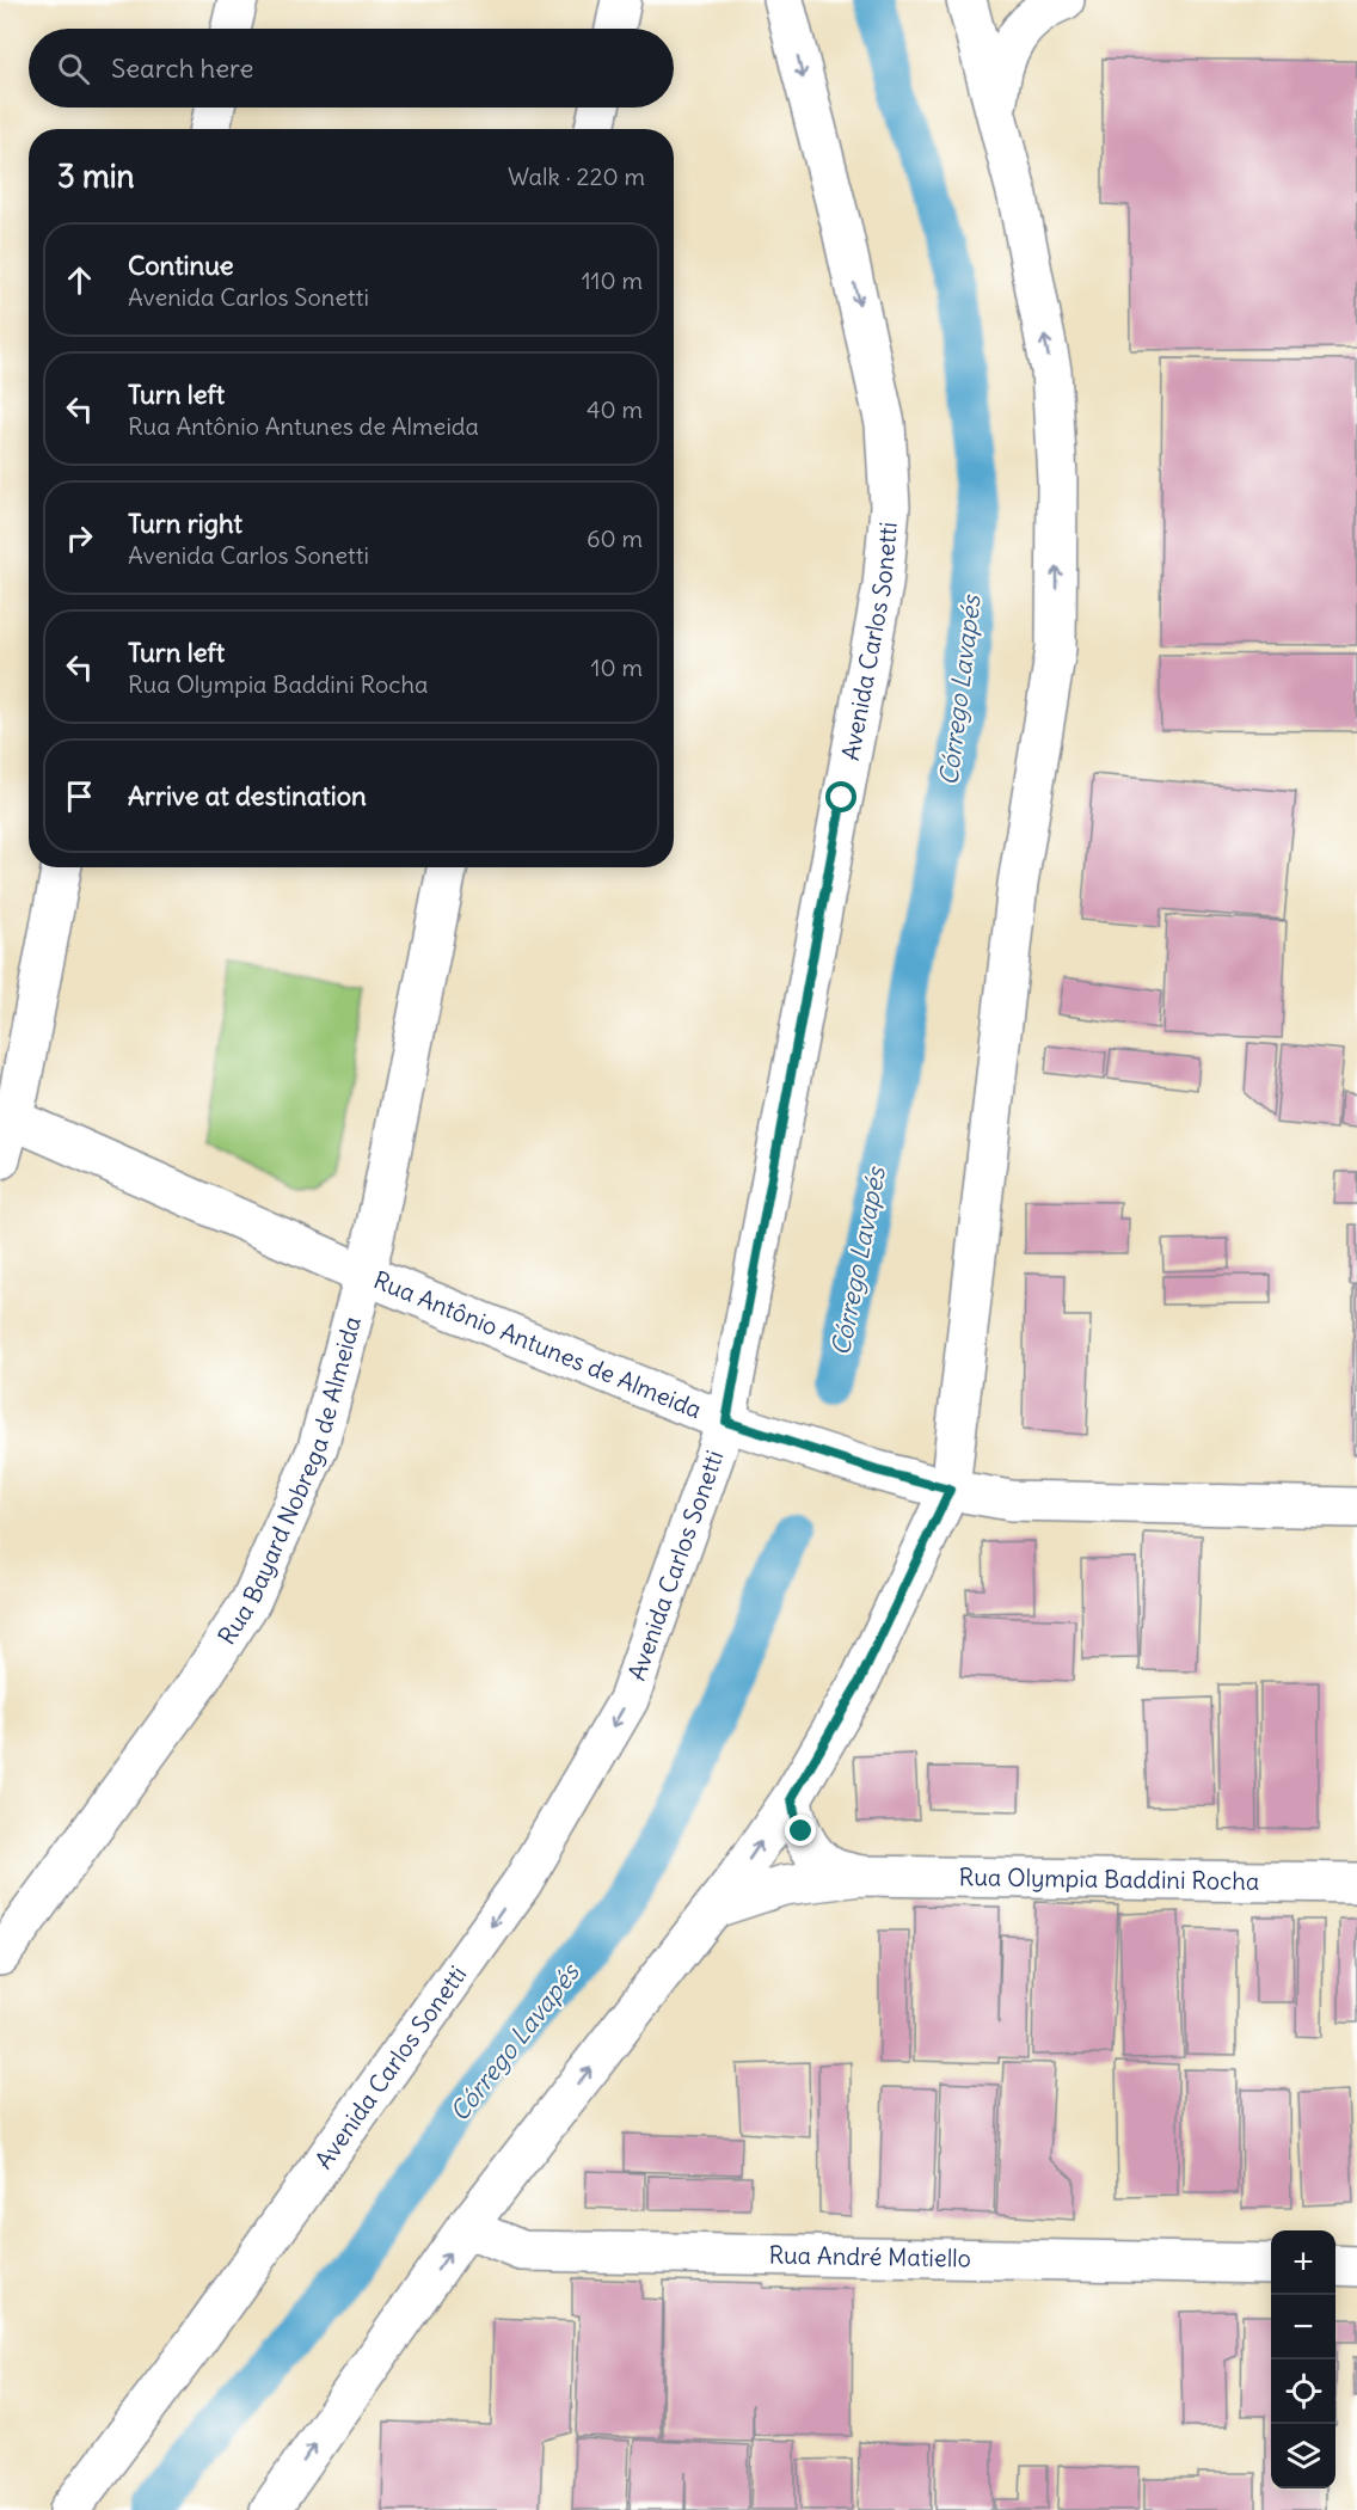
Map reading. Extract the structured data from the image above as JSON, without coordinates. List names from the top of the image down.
{
  "streets": {
    "street": [
      "Avenida Carlos Sonetti",
      "Rua Antônio Antunes de Almeida",
      "Rua Bayard Nobrega de Almeida",
      "Rua Olympia Baddini Rocha",
      "Rua André Matiello"
    ]
  },
  "crossings": [
    ["Avenida Carlos Sonetti", "Rua Antônio Antunes de Almeida"],
    ["Rua Antônio Antunes de Almeida", "Rua Bayard Nobrega de Almeida"]
  ],
  "water": ["Córrego Lavapés"],
  "page": {
    "search": "Search here",
    "heading": ["3 min", "Walk · 220 m"],
    "list": [
      ["Continue", "Avenida Carlos Sonetti", "110 m"],
      ["Turn left", "Rua Antônio Antunes de Almeida", "40 m"],
      ["Turn right", "Avenida Carlos Sonetti", "60 m"],
      ["Turn left", "Rua Olympia Baddini Rocha", "10 m"],
      "Arrive at destination"
    ],
    "map_buttons": ["+", "−"]
  }
}
